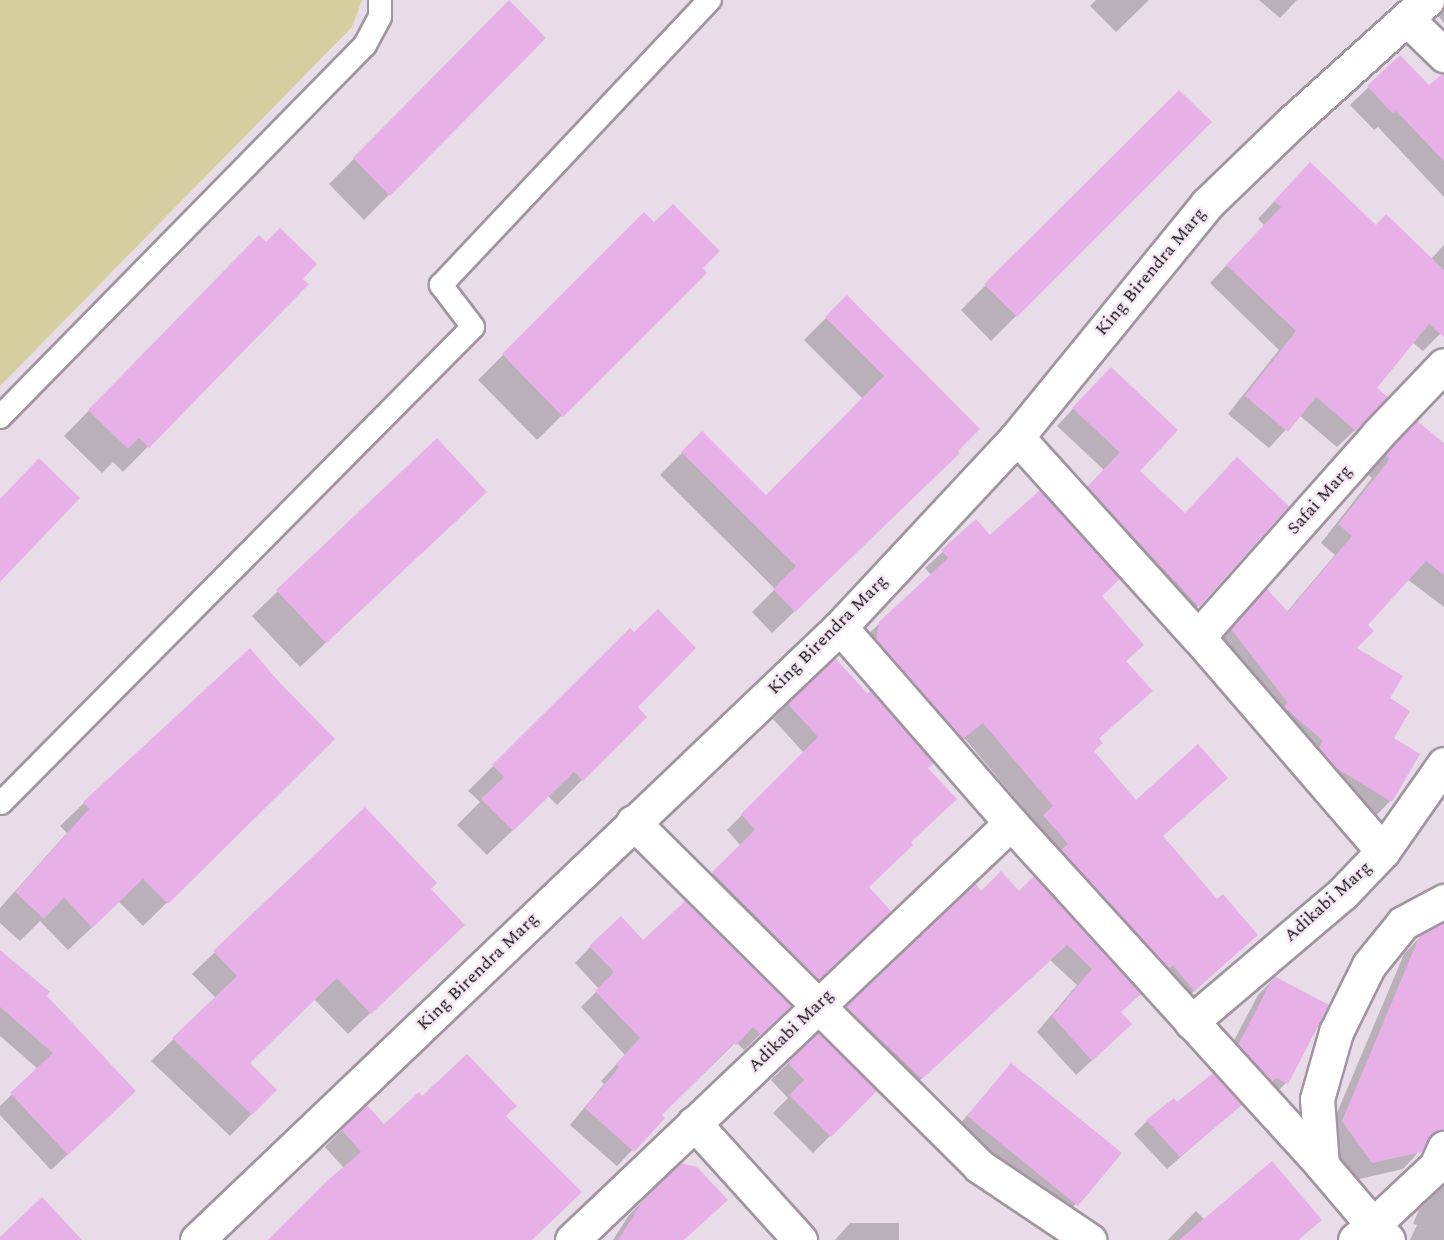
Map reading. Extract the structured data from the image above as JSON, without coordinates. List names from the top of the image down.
{
  "streets": {
    "street": ["King Birendra Marg", "Safai Marg", "Adikabi Marg"]
  }
}
